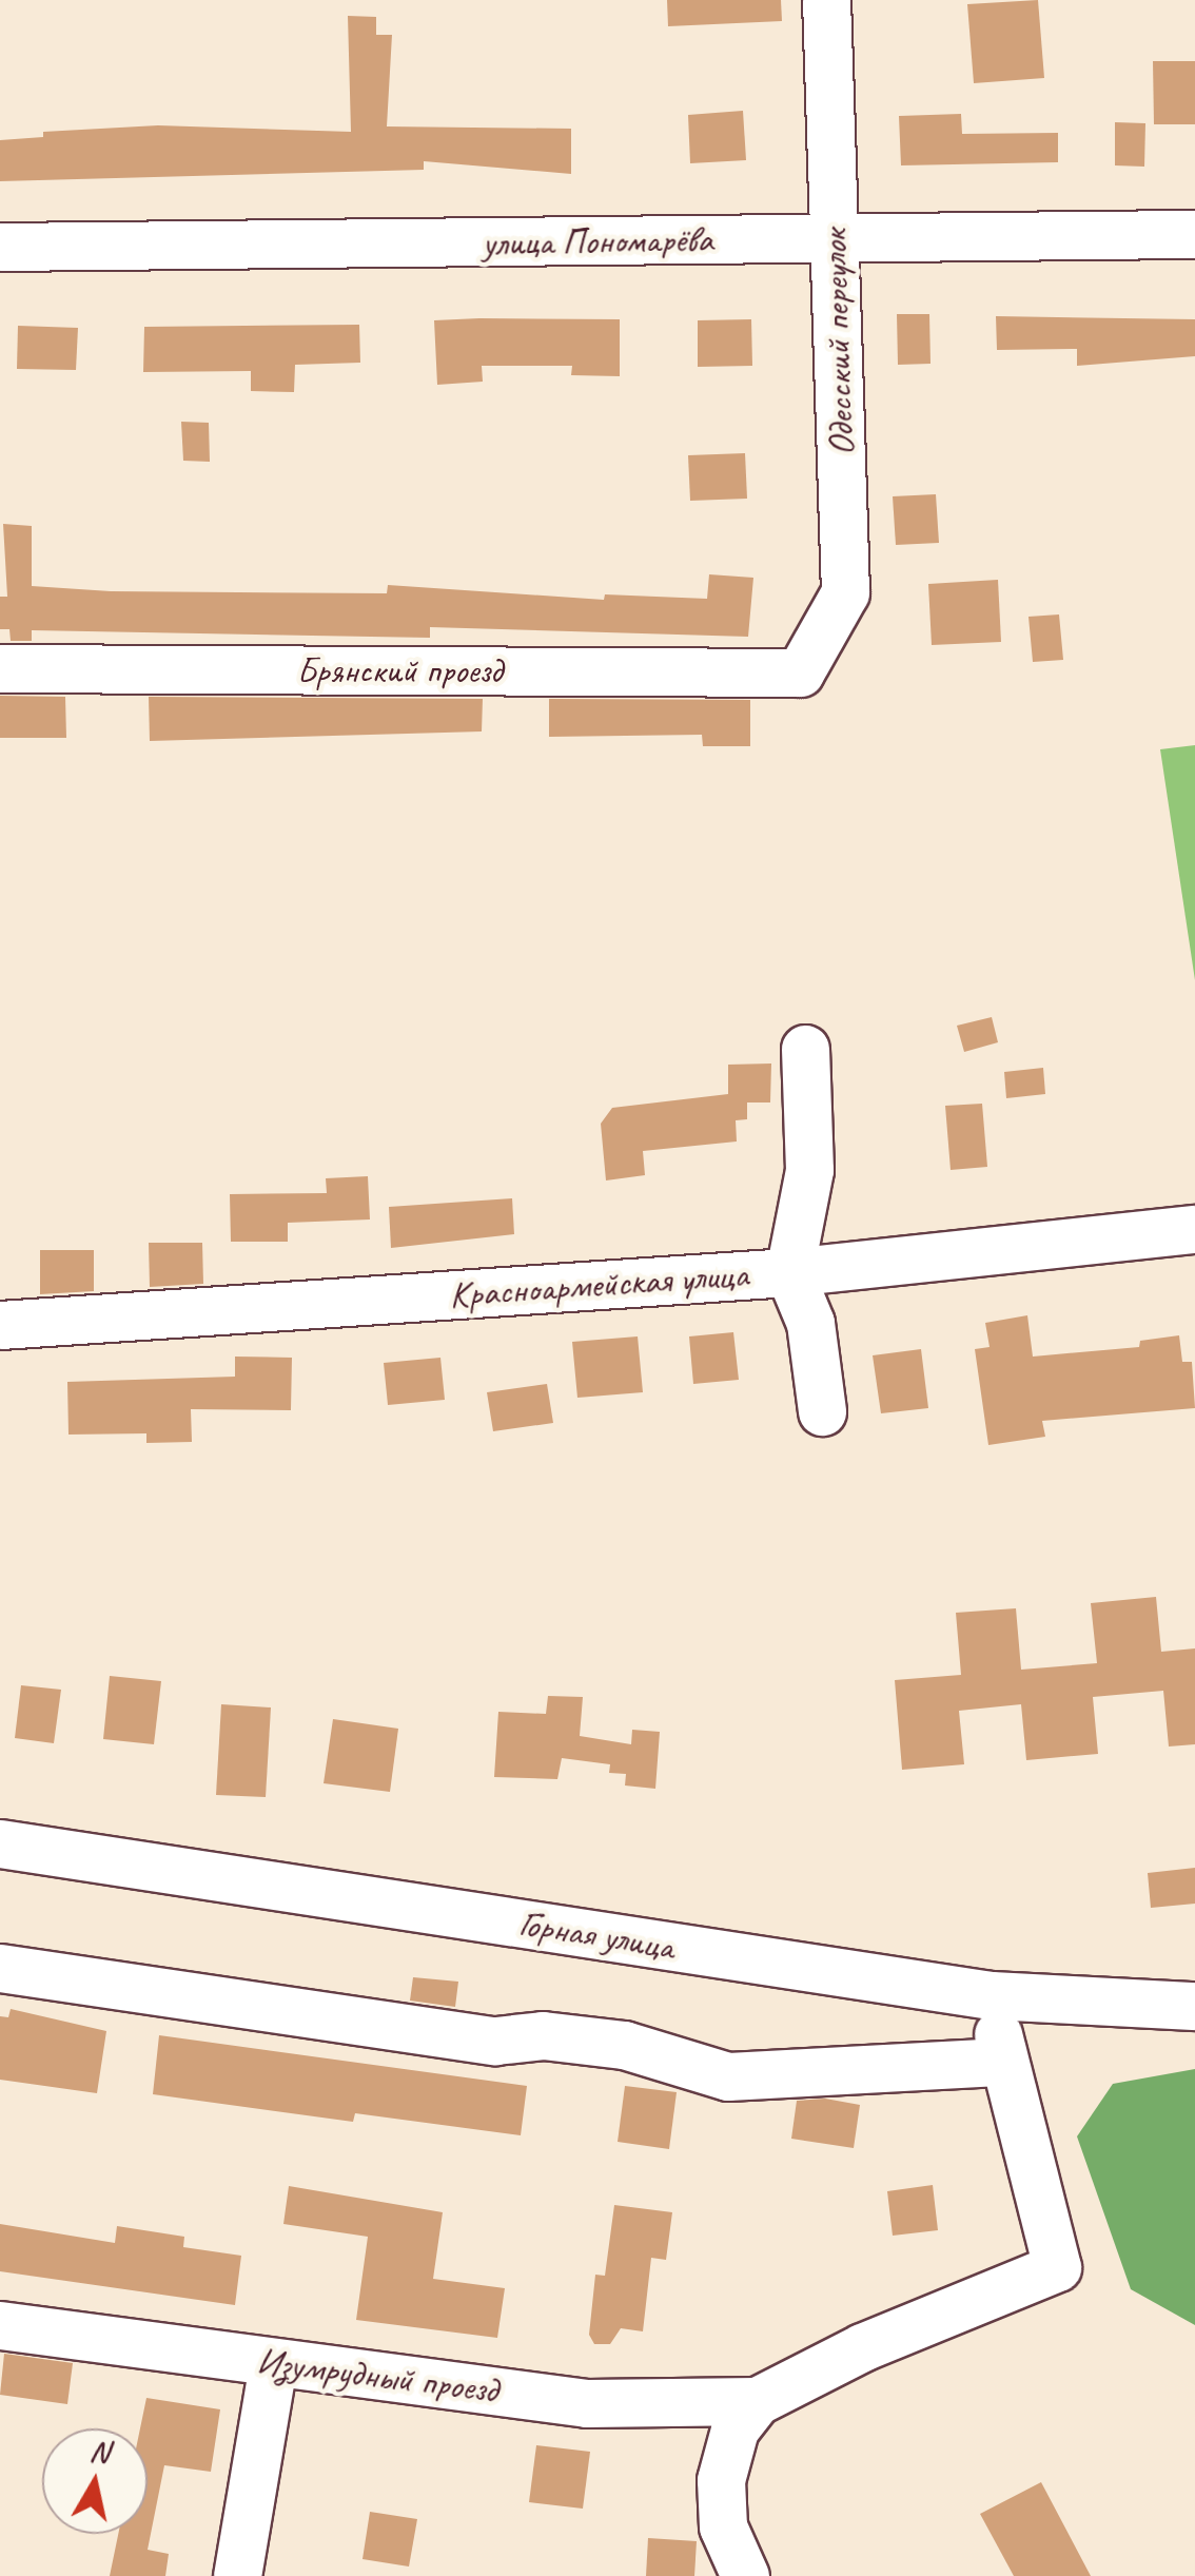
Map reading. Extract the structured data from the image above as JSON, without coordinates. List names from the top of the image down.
{
  "streets": {
    "street": [
      "улица Пономарёва",
      "Одесский переулок",
      "Брянский проезд",
      "Красноармейская улица",
      "Горная улица",
      "Изумрудный проезд"
    ]
  },
  "crossings": [
    ["улица Пономарёва", "Одесский переулок"],
    ["Одесский переулок", "Брянский проезд"]
  ],
  "north": "top"
}
